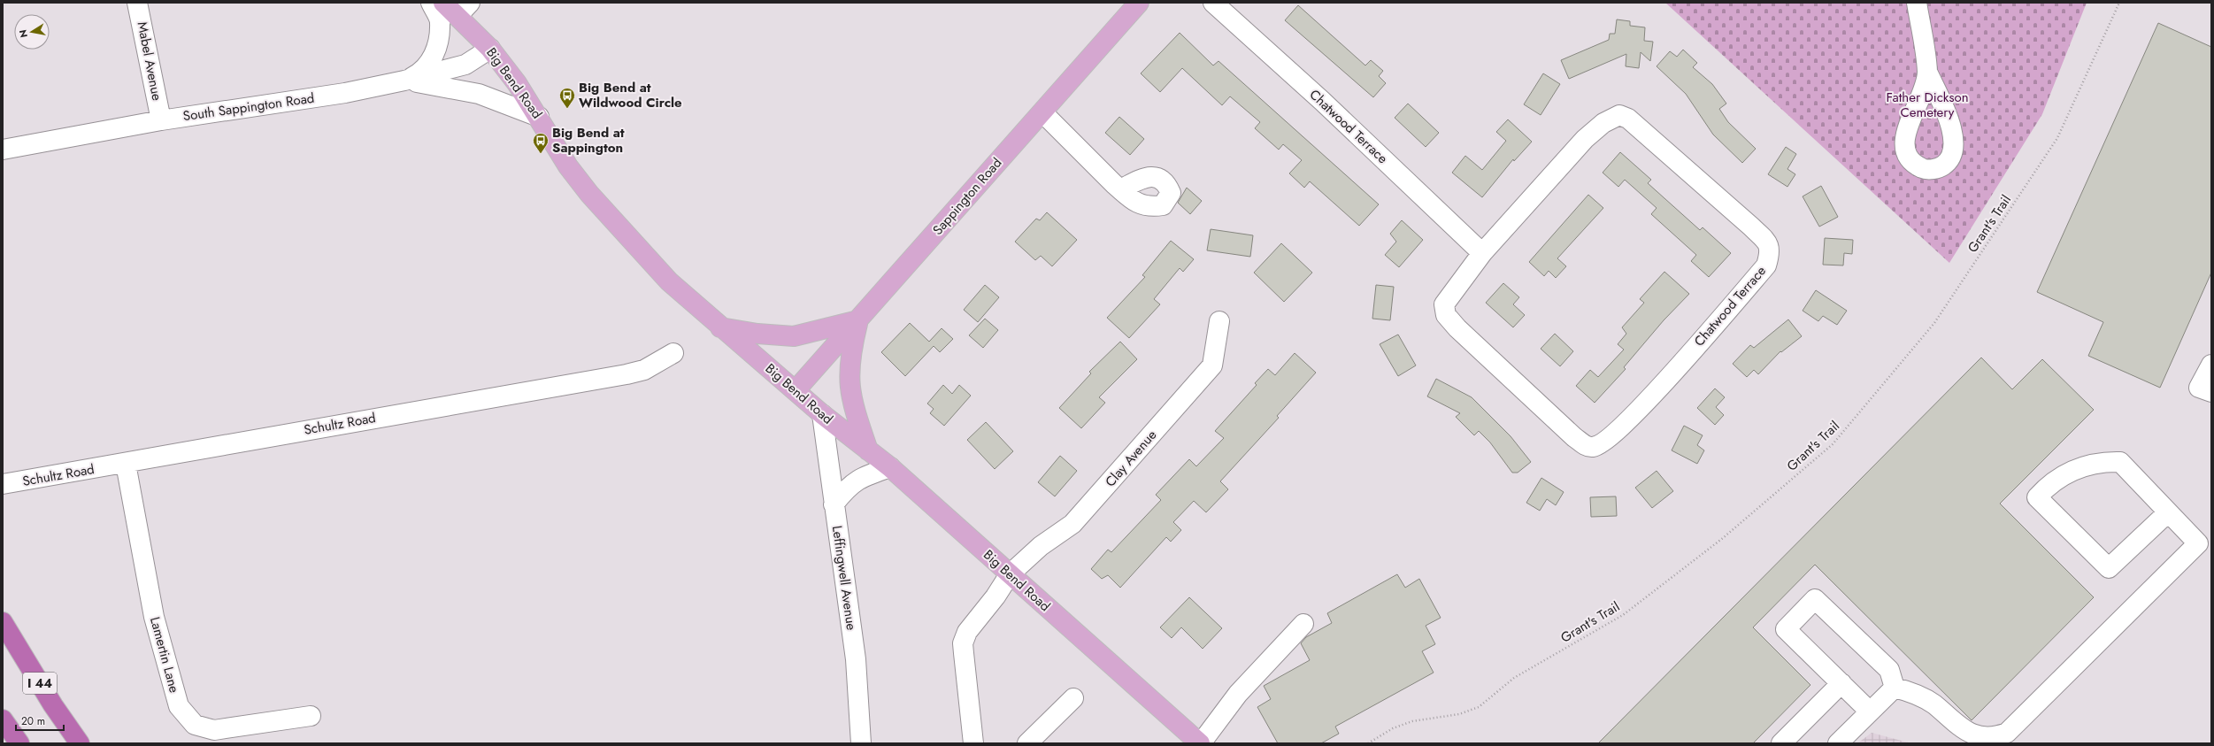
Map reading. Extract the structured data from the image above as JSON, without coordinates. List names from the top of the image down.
{
  "streets": {
    "highway": ["I 44"],
    "main road": ["Big Bend Road", "Sappington Road"],
    "street": [
      "Mabel Avenue",
      "South Sappington Road",
      "Chatwood Terrace",
      "Schultz Road",
      "Clay Avenue",
      "Leffingwell Avenue",
      "Lamertin Lane"
    ],
    "path": ["Grant's Trail"]
  },
  "crossings": [
    ["Mabel Avenue", "South Sappington Road"],
    ["Big Bend Road", "South Sappington Road"],
    ["Big Bend Road", "Sappington Road"],
    ["Big Bend Road", "Clay Avenue"],
    ["Big Bend Road", "Leffingwell Avenue"],
    ["Schultz Road", "Lamertin Lane"]
  ],
  "parks": ["Father Dickson Cemetery"],
  "places": {
    "bus stop": ["Big Bend at Wildwood Circle", "Big Bend at Sappington"]
  },
  "scale_bar": "20 m",
  "north": "left"
}
